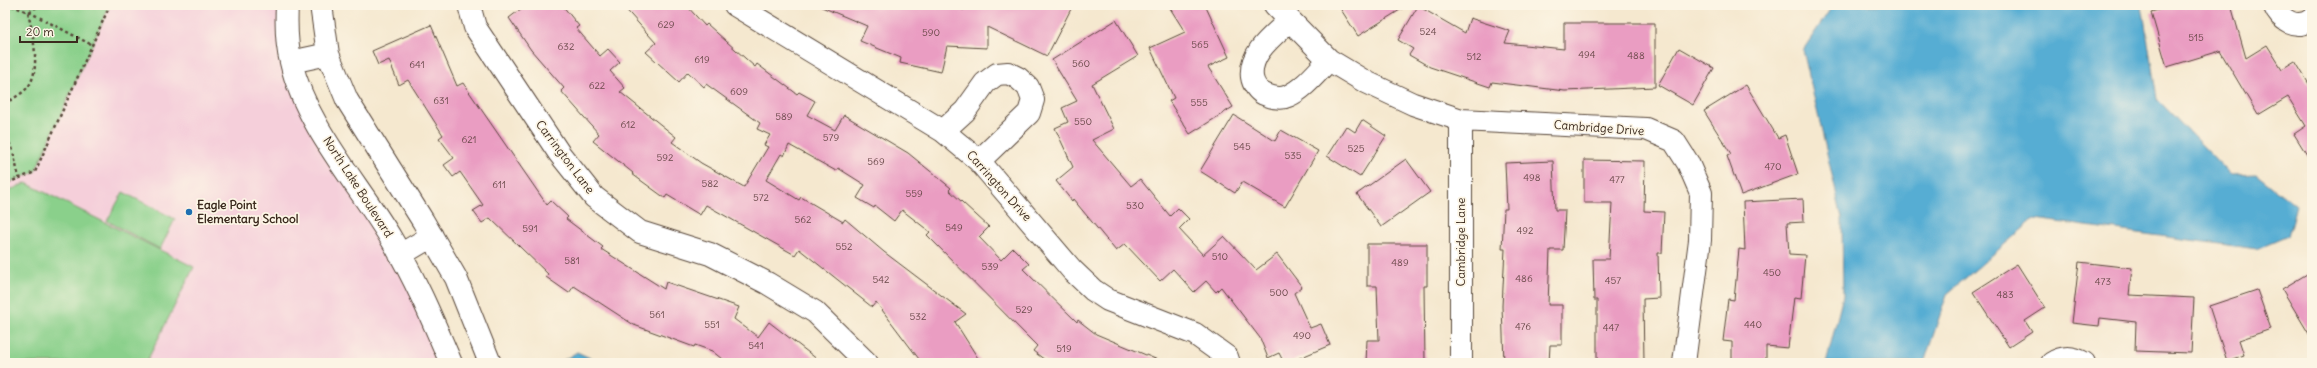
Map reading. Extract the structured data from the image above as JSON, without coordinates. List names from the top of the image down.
{
  "streets": {
    "street": [
      "Cambridge Drive",
      "Carrington Lane",
      "Carrington Drive",
      "North Lake Boulevard",
      "Cambridge Lane"
    ]
  },
  "crossings": [
    ["Cambridge Drive", "Cambridge Lane"]
  ],
  "places": ["Eagle Point Elementary School"],
  "house_numbers": [
    "629",
    "524",
    "590",
    "515",
    "565",
    "632",
    "494",
    "488",
    "512",
    "619",
    "560",
    "641",
    "622",
    "609",
    "631",
    "555",
    "589",
    "550",
    "612",
    "579",
    "621",
    "545",
    "525",
    "535",
    "592",
    "569",
    "470",
    "498",
    "477",
    "582",
    "611",
    "559",
    "572",
    "530",
    "562",
    "549",
    "591",
    "492",
    "552",
    "510",
    "581",
    "489",
    "539",
    "450",
    "486",
    "542",
    "457",
    "473",
    "500",
    "483",
    "529",
    "561",
    "532",
    "551",
    "440",
    "476",
    "447",
    "490",
    "541",
    "519"
  ],
  "scale_bar": "20 m"
}
